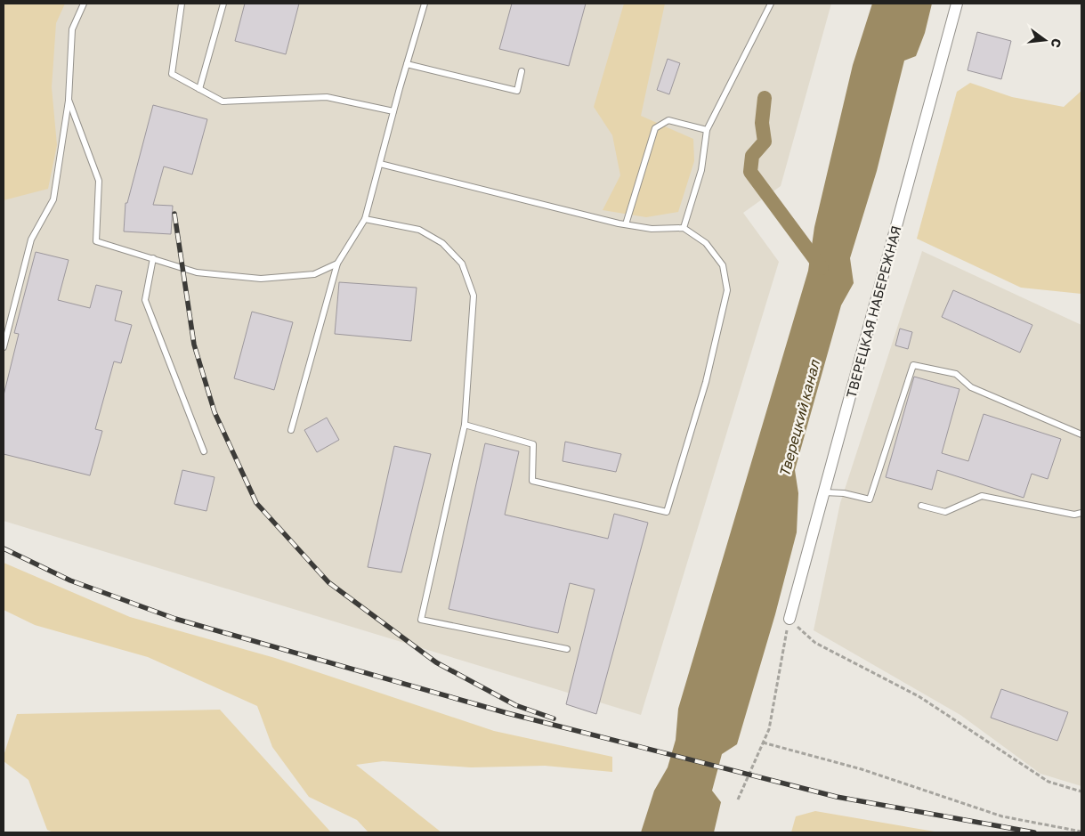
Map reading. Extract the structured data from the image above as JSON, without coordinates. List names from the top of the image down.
{
  "streets": {
    "street": ["ТВЕРЕЦКАЯ НАБЕРЕЖНАЯ"]
  },
  "water": ["Тверецкий канал"],
  "north": "right"
}
